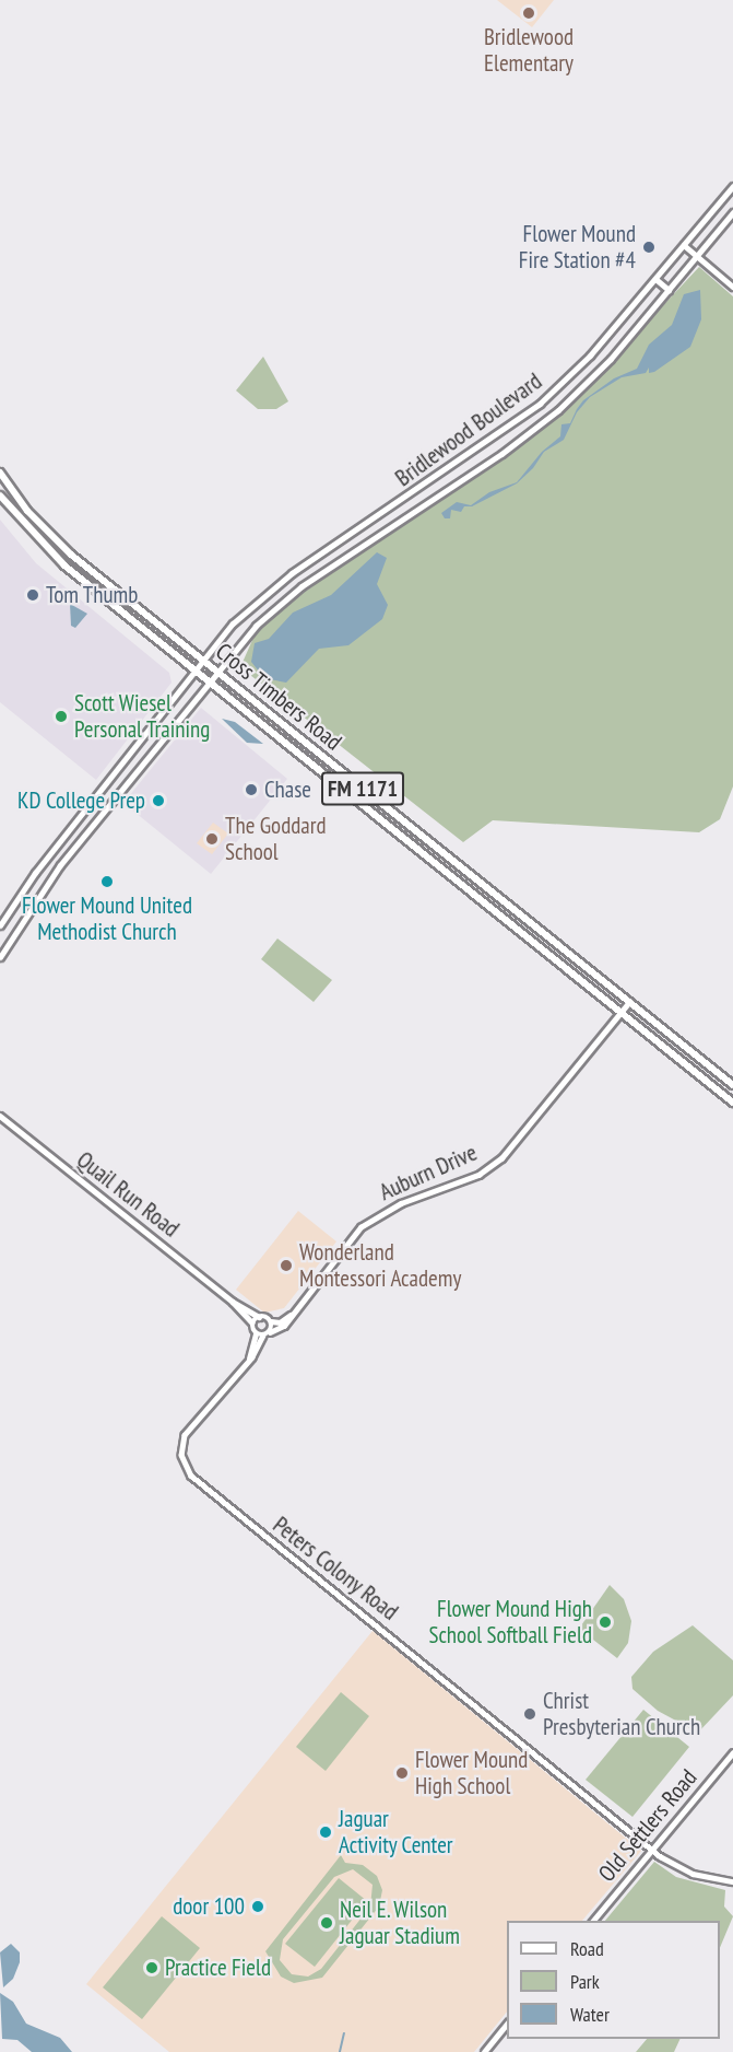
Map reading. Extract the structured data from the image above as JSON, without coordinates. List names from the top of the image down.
{
  "streets": {
    "main road": [
      "Bridlewood Boulevard",
      "Cross Timbers Road",
      "FM 1171",
      "Old Settlers Road"
    ],
    "street": ["Auburn Drive", "Quail Run Road", "Peters Colony Road"]
  },
  "crossings": [
    ["Bridlewood Boulevard", "Cross Timbers Road"],
    ["Cross Timbers Road", "Auburn Drive"],
    ["Auburn Drive", "Quail Run Road"],
    ["Auburn Drive", "Peters Colony Road"],
    ["Quail Run Road", "Peters Colony Road"],
    ["Peters Colony Road", "Old Settlers Road"]
  ],
  "places": [
    "Bridlewood Elementary",
    "Flower Mound Fire Station #4",
    "Tom Thumb",
    "Scott Wiesel Personal Training",
    "Chase",
    "KD College Prep",
    "The Goddard School",
    "Flower Mound United Methodist Church",
    "Wonderland Montessori Academy",
    "Flower Mound High School Softball Field",
    "Christ Presbyterian Church",
    "Flower Mound High School",
    "Jaguar Activity Center",
    "door 100",
    "Neil E. Wilson Jaguar Stadium",
    "Practice Field"
  ],
  "legend": ["Road", "Park", "Water"]
}
